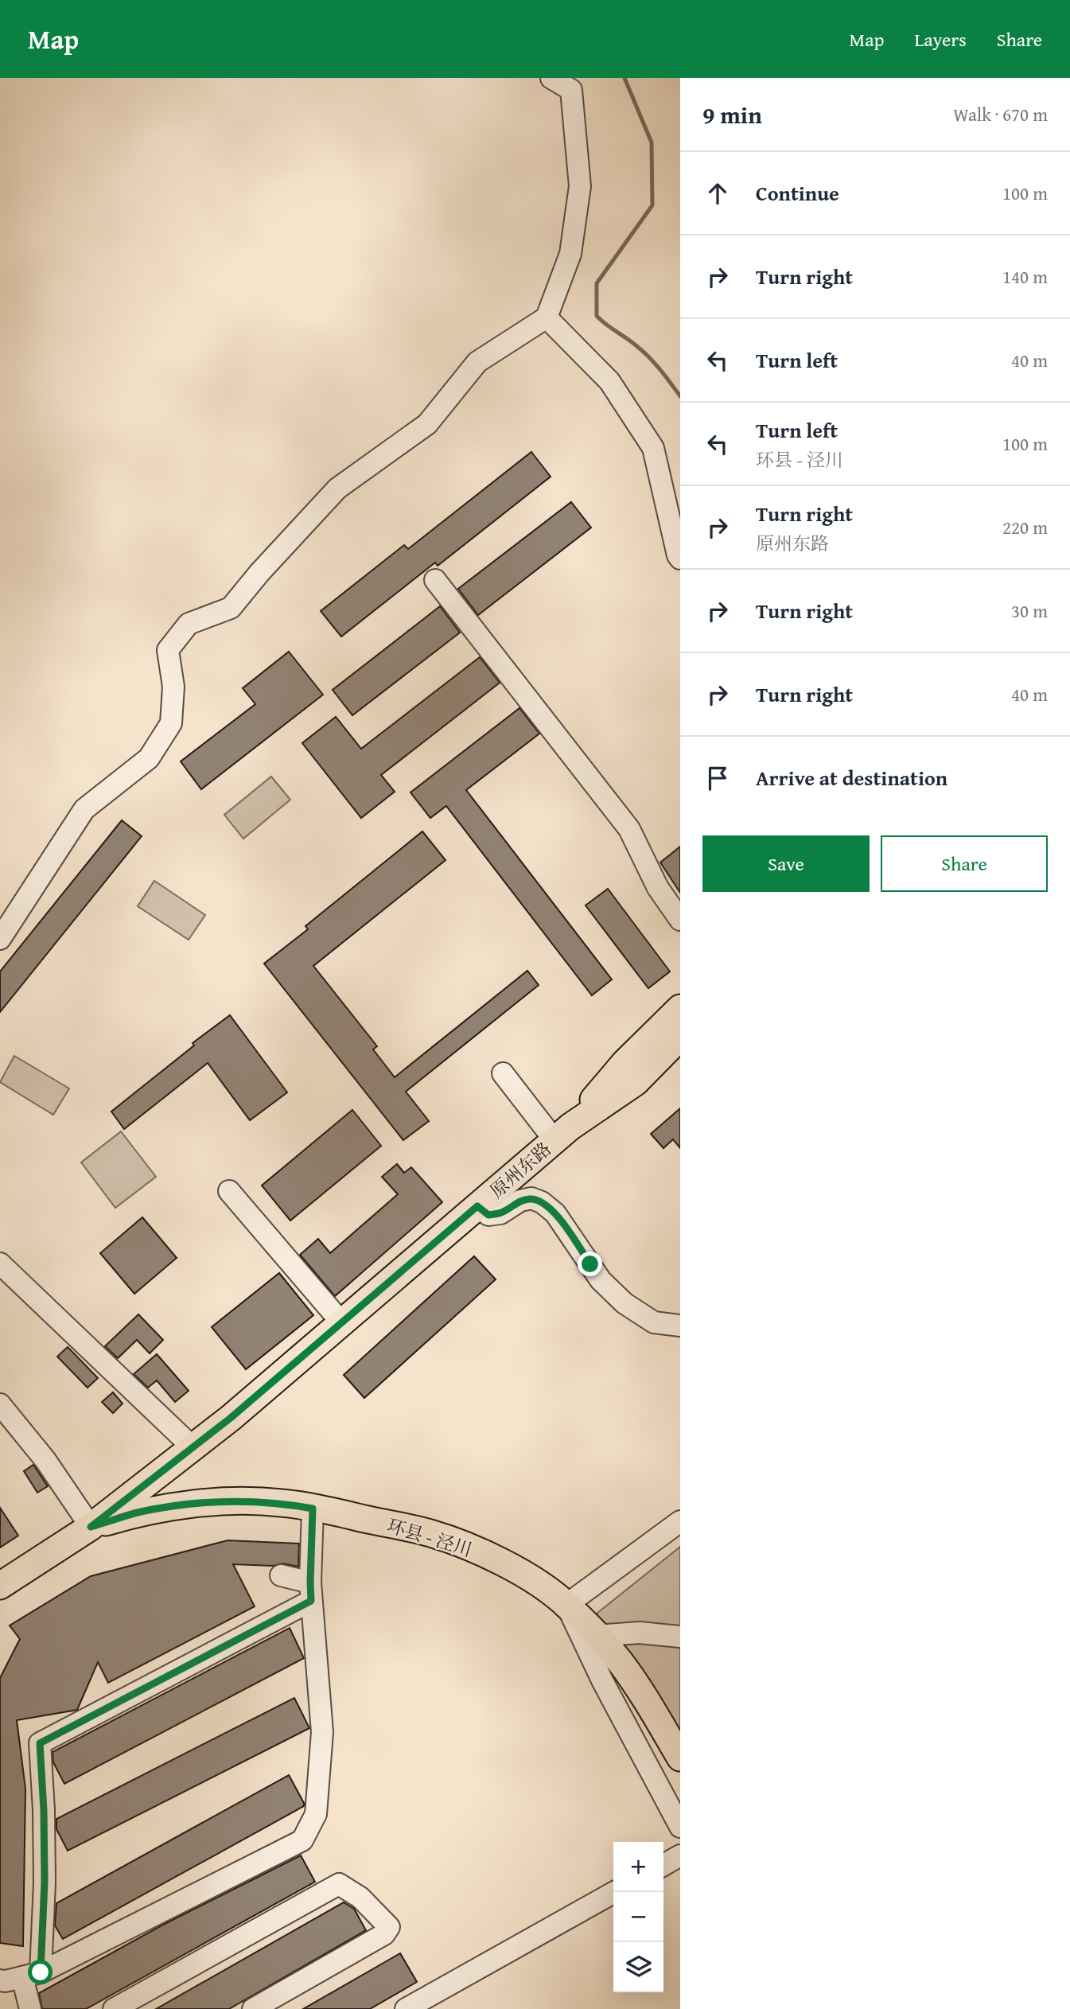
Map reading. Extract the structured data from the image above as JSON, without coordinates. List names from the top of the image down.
{
  "streets": {
    "main road": ["原州东路", "环县 - 泾川"]
  },
  "crossings": [
    ["原州东路", "环县 - 泾川"]
  ],
  "page": {
    "header": "Map",
    "nav": ["Map", "Layers", "Share"],
    "heading": ["9 min", "Walk · 670 m"],
    "list": [
      ["Continue", "100 m"],
      ["Turn right", "140 m"],
      ["Turn left", "40 m"],
      ["Turn left", "环县 - 泾川", "100 m"],
      ["Turn right", "原州东路", "220 m"],
      ["Turn right", "30 m"],
      ["Turn right", "40 m"],
      "Arrive at destination"
    ],
    "buttons": ["Save", "Share"],
    "map_buttons": ["+", "−"]
  }
}
